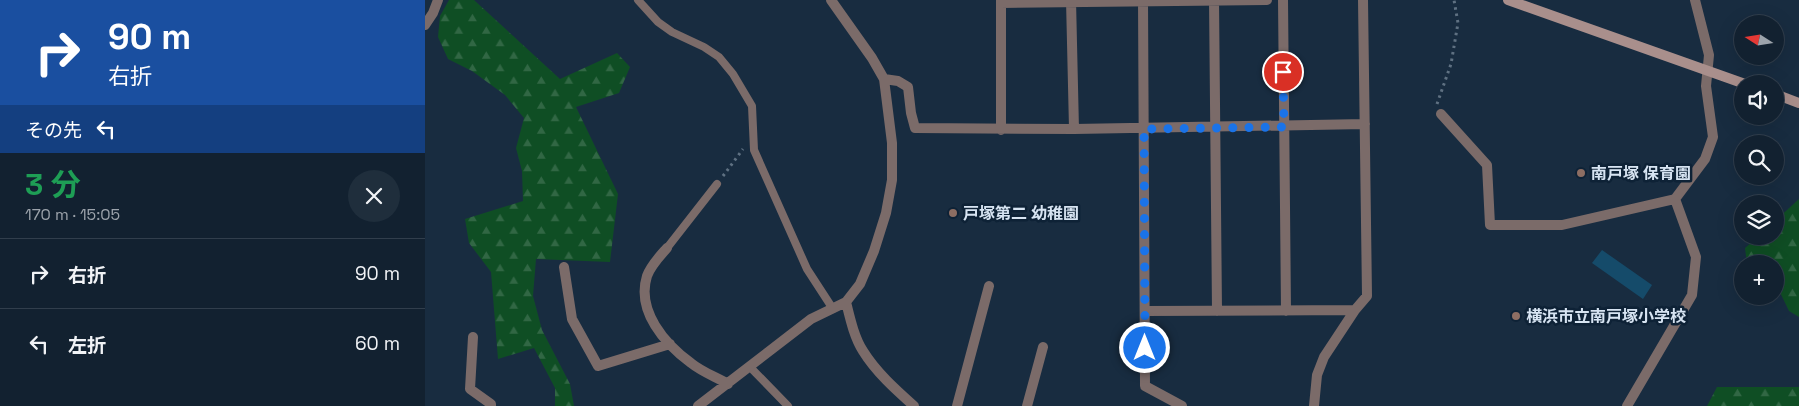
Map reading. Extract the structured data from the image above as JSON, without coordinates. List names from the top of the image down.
{
  "places": ["南戸塚 保育園", "戸塚第二 幼稚園", "横浜市立南戸塚小学校"],
  "north": "left",
  "page": {
    "turn": ["90 m", "右折"],
    "map_buttons": "+",
    "then": "その先",
    "heading": ["3 分", "170 m · 15:05"],
    "list": [
      {
        "name": "右折",
        "value": "90 m"
      },
      {
        "name": "左折",
        "value": "60 m"
      }
    ]
  }
}
